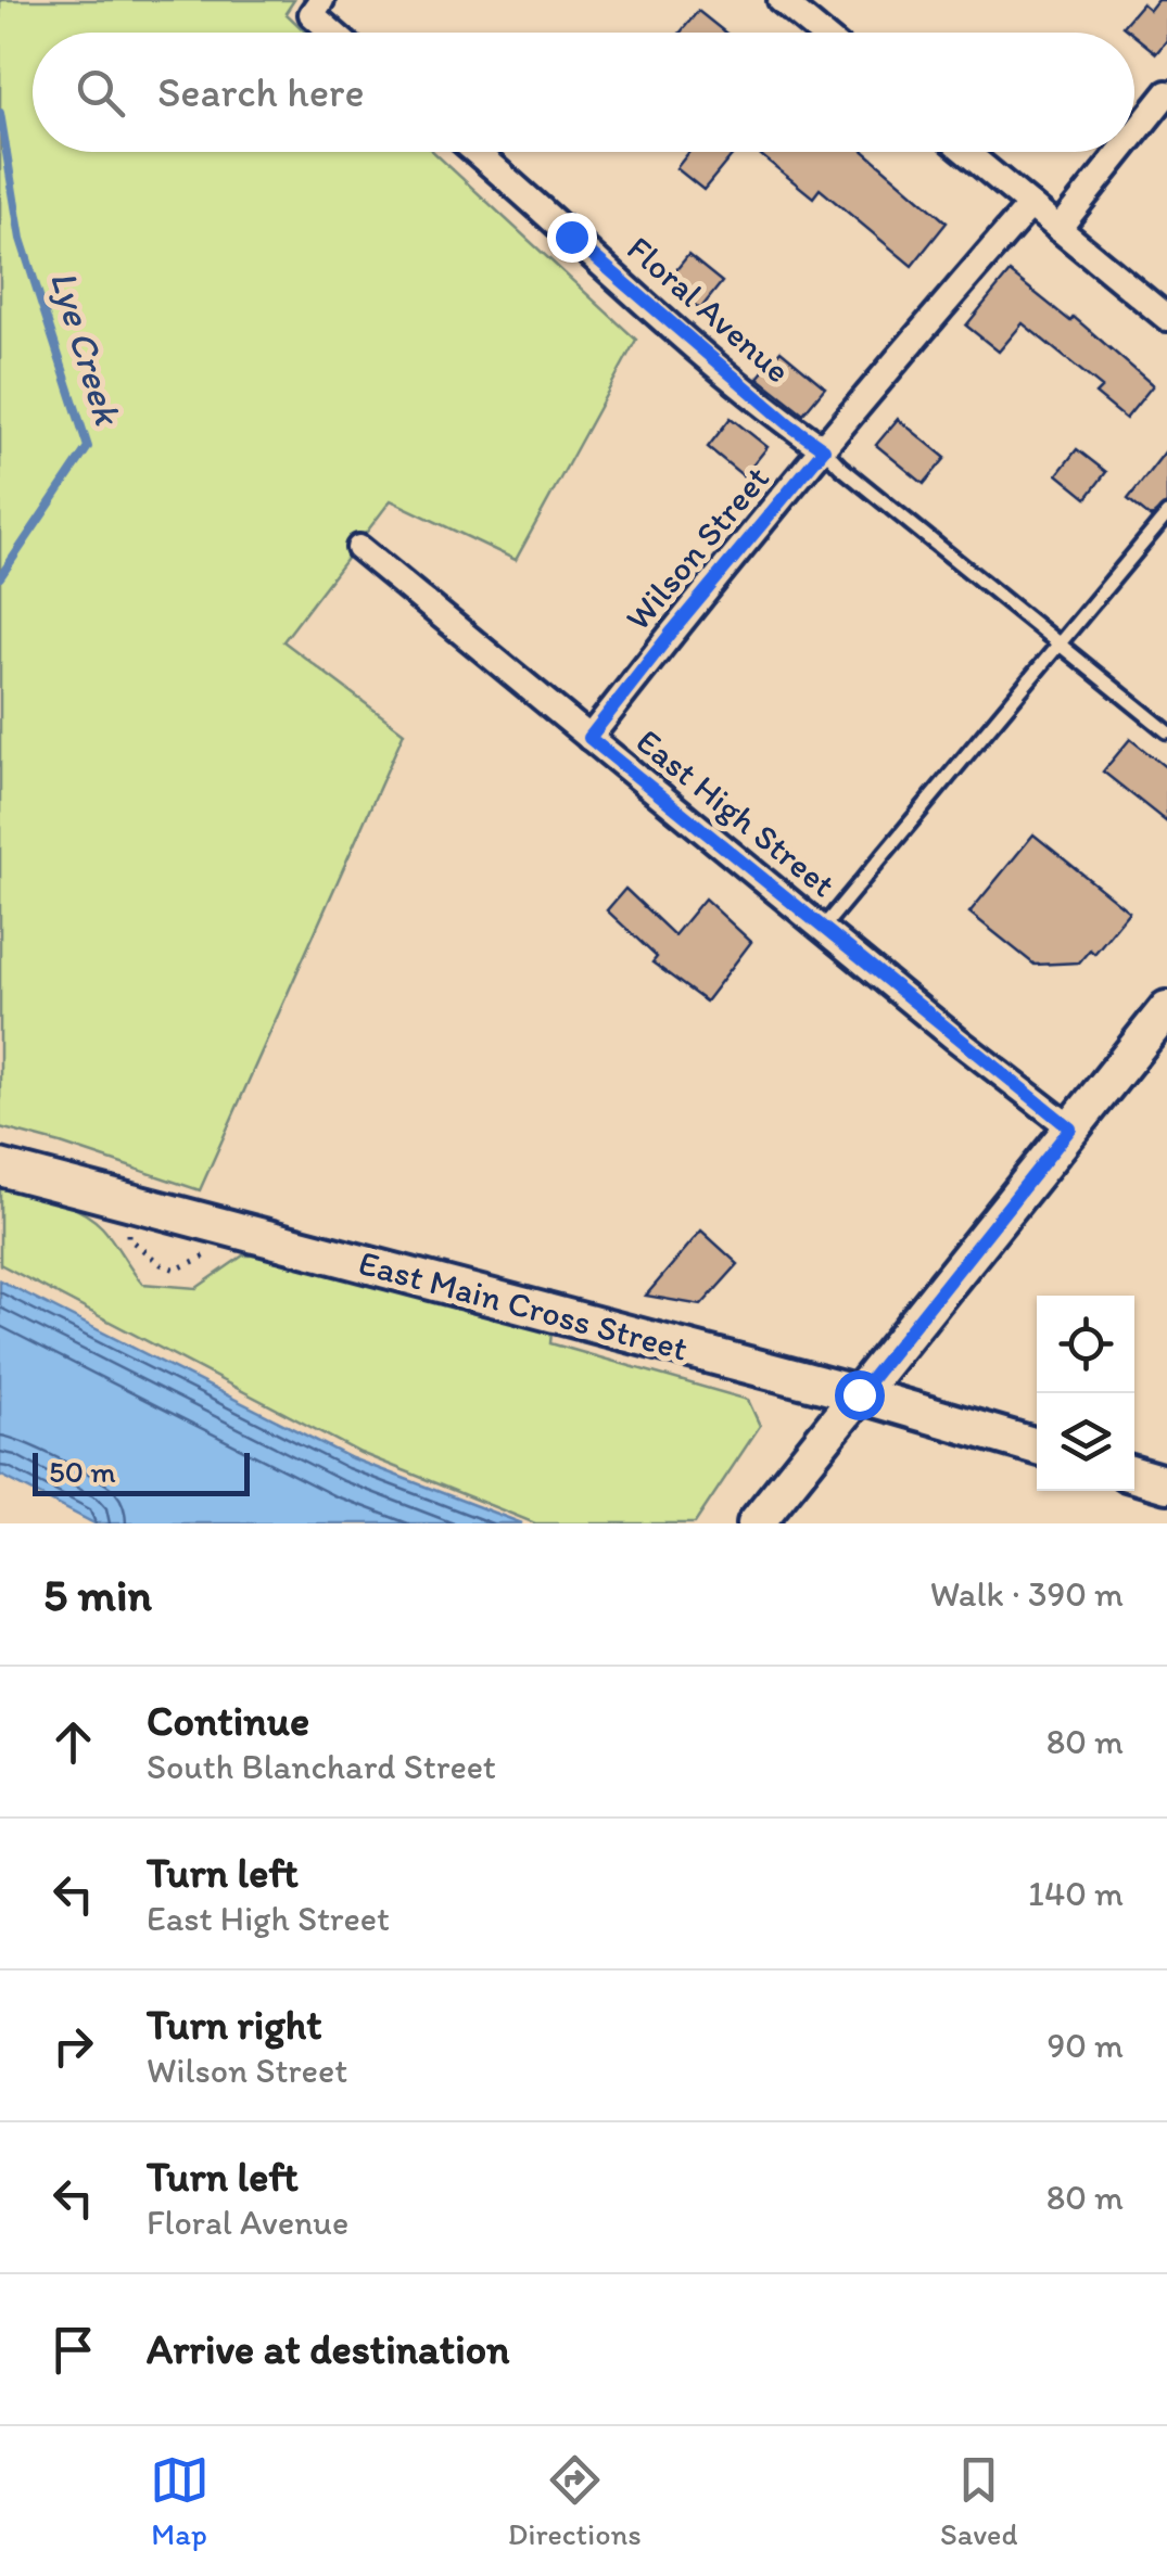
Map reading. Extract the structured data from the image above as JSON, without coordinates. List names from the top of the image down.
{
  "streets": {
    "main road": ["East Main Cross Street"],
    "street": ["Floral Avenue", "Wilson Street", "East High Street"]
  },
  "crossings": [
    ["Floral Avenue", "Wilson Street"],
    ["Wilson Street", "East High Street"]
  ],
  "water": ["Lye Creek"],
  "scale_bar": "50 m",
  "page": {
    "search": "Search here",
    "scale": "50 m",
    "heading": ["5 min", "Walk · 390 m"],
    "list": [
      ["Continue", "South Blanchard Street", "80 m"],
      ["Turn left", "East High Street", "140 m"],
      ["Turn right", "Wilson Street", "90 m"],
      ["Turn left", "Floral Avenue", "80 m"],
      "Arrive at destination"
    ],
    "nav": ["Map", "Directions", "Saved"]
  }
}
